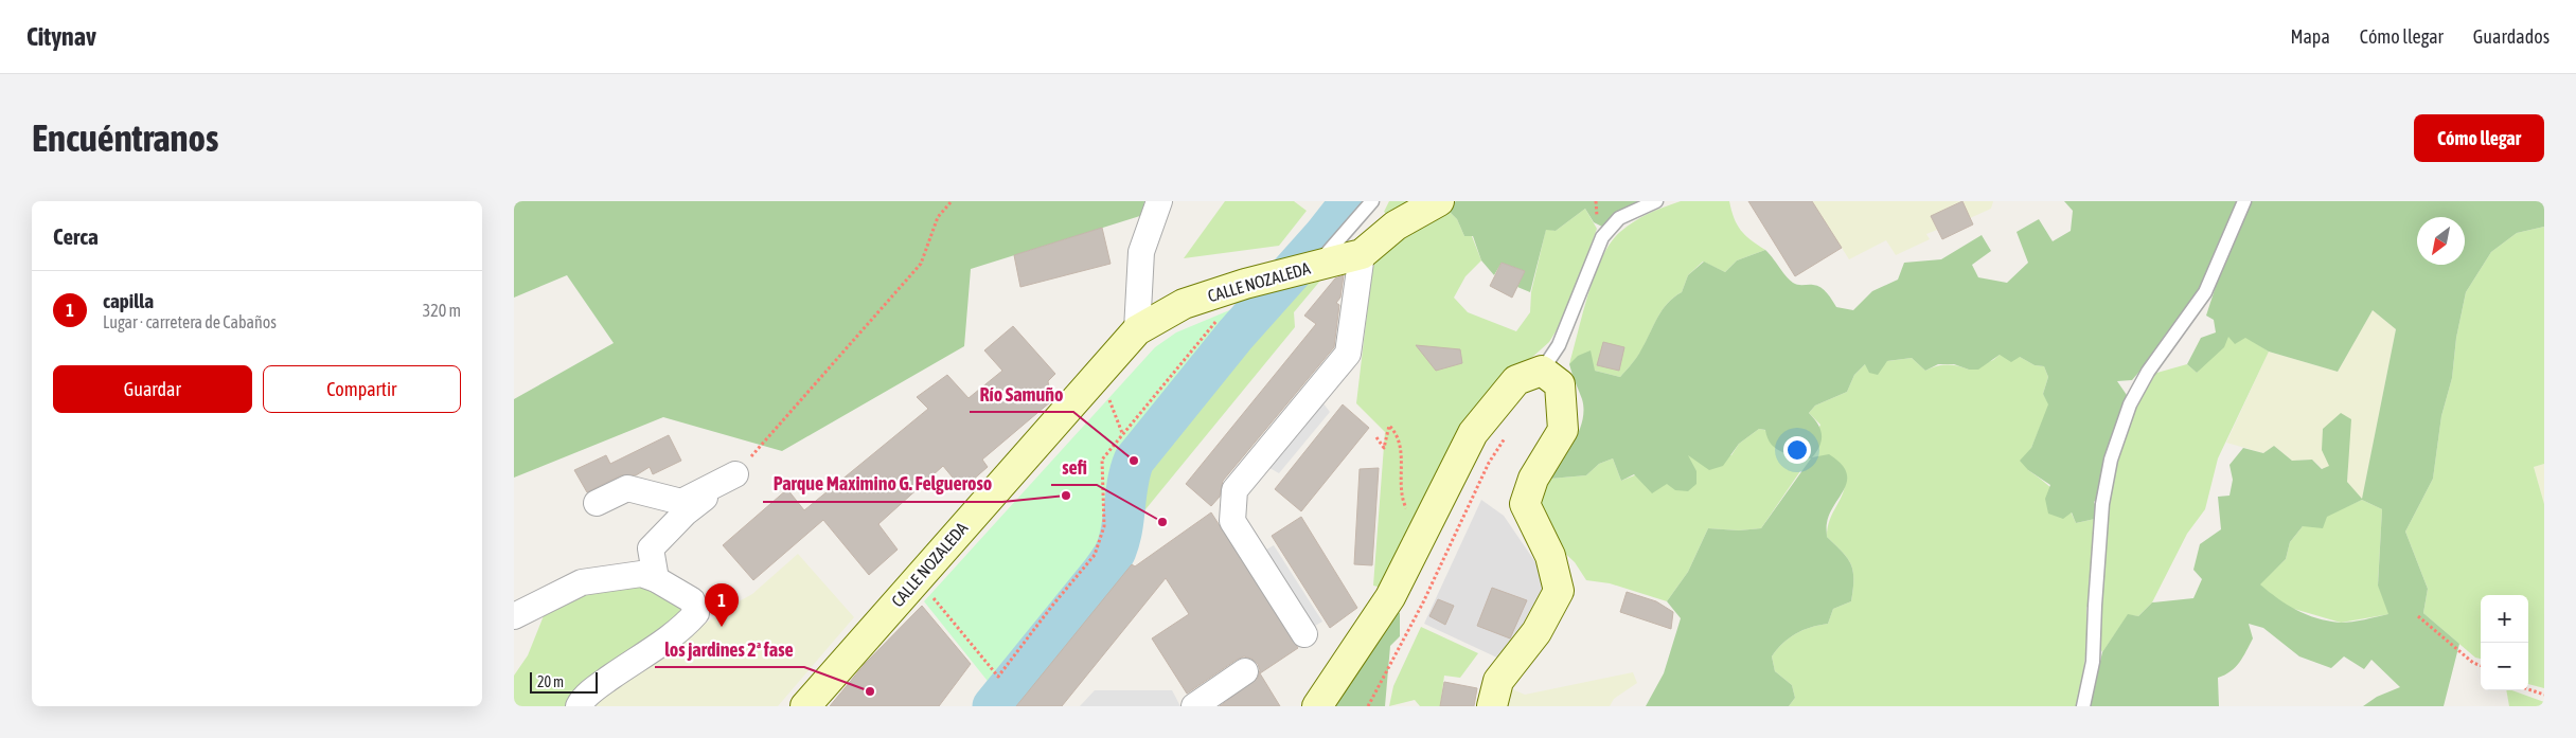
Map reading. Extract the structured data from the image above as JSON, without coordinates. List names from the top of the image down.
{
  "streets": {
    "street": ["CALLE NOZALEDA"]
  },
  "places": [
    "Río Samuño",
    "Parque Maximino G. Felgueroso",
    "sefi",
    "los jardines 2ª fase"
  ],
  "scale_bar": "20 m",
  "north": "bottom left",
  "page": {
    "header": "Citynav",
    "nav": ["Mapa", "Cómo llegar", "Guardados"],
    "buttons": [
      "Cómo llegar",
      ["Guardar", "Compartir"]
    ],
    "title": "Encuéntranos",
    "heading": "Cerca",
    "list": [
      {
        "mark": "1",
        "name": "capilla",
        "note": "Lugar · carretera de Cabaños",
        "value": "320 m"
      }
    ],
    "pins": "1",
    "map_buttons": ["+", "−"],
    "scale": "20 m"
  }
}
